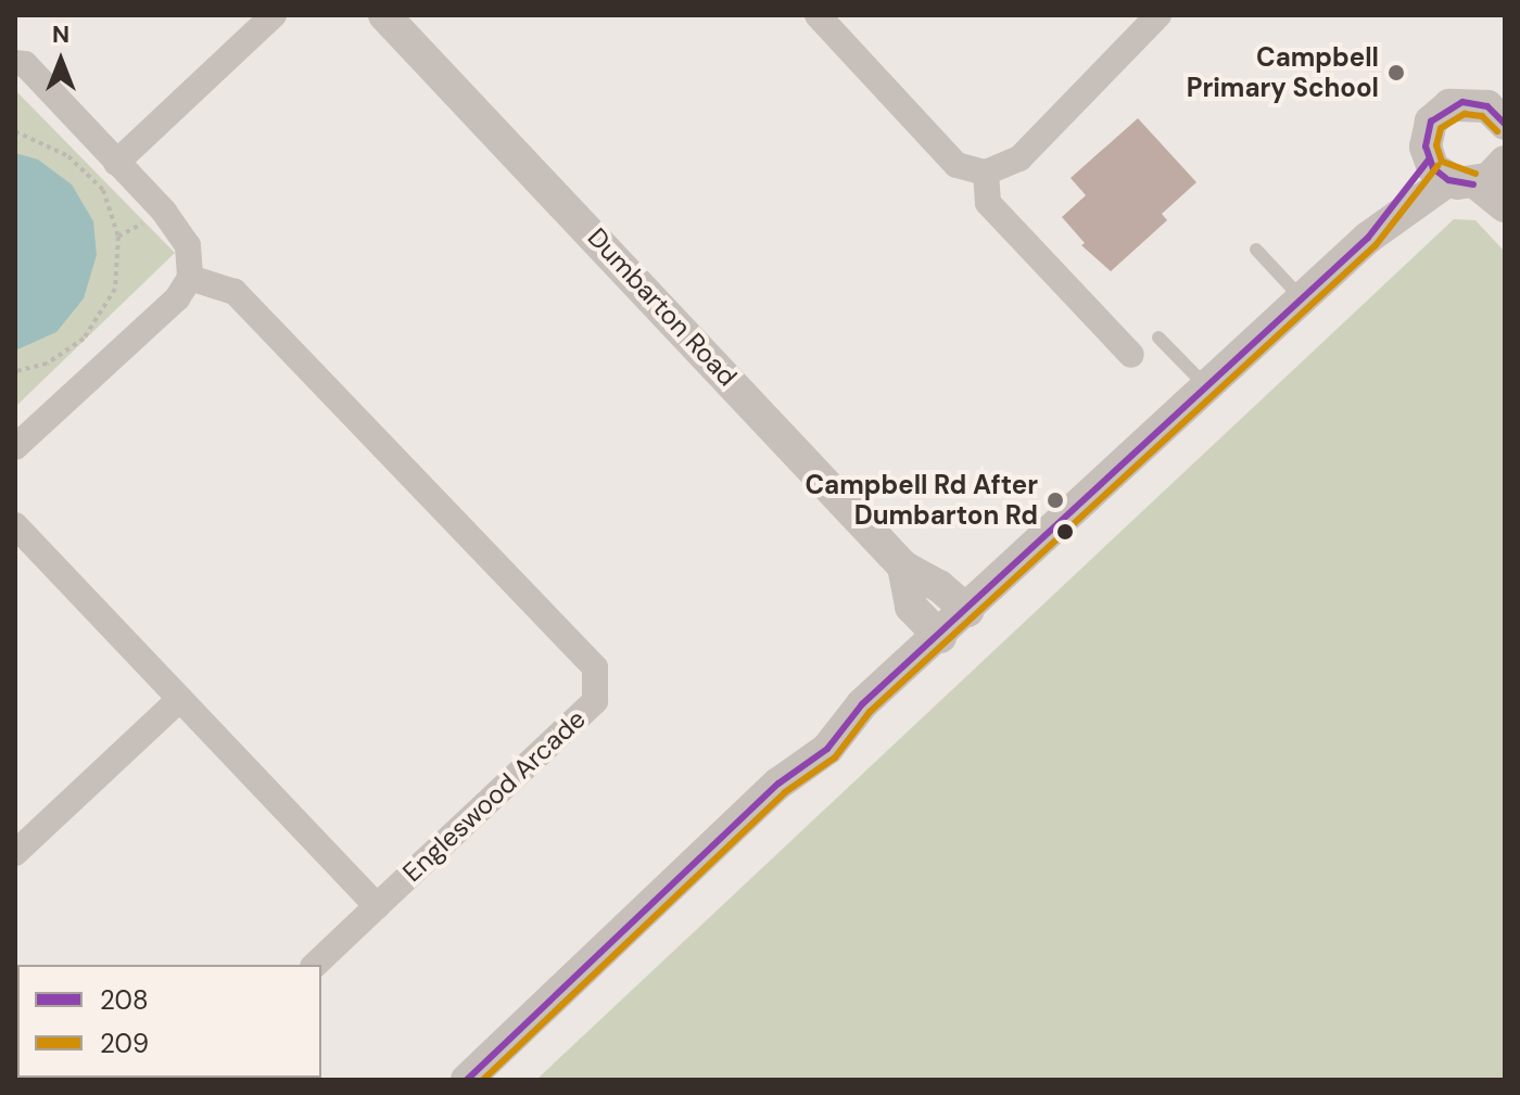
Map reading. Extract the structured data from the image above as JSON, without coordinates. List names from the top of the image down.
{
  "streets": {
    "street": ["Dumbarton Road", "Engleswood Arcade"]
  },
  "places": ["Campbell Primary School", "Campbell Rd After Dumbarton Rd"],
  "lines": ["transit line 208", "transit line 209"],
  "legend": ["208", "209"],
  "north": "top"
}
